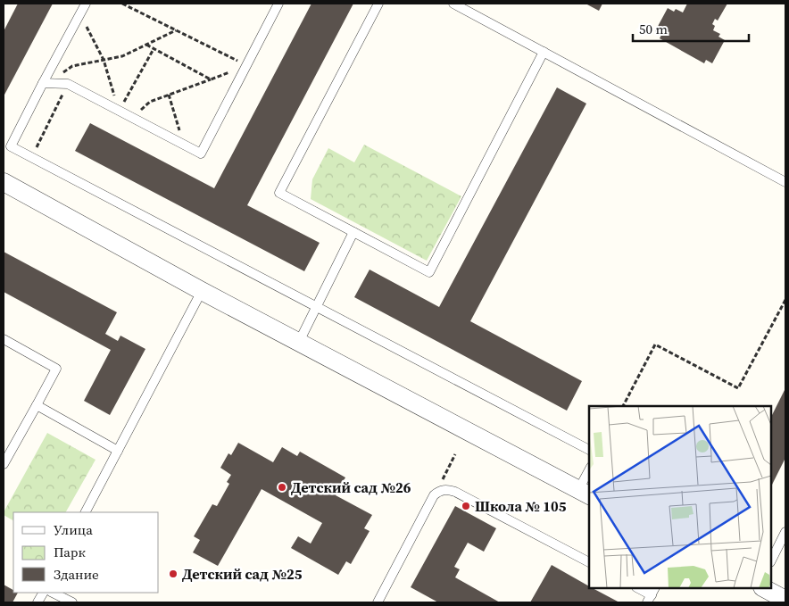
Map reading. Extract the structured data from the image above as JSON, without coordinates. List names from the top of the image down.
{
  "places": ["Детский сад №26", "Школа № 105", "Детский сад №25"],
  "legend": ["Улица", "Парк", "Здание"],
  "scale_bar": "50 m"
}
